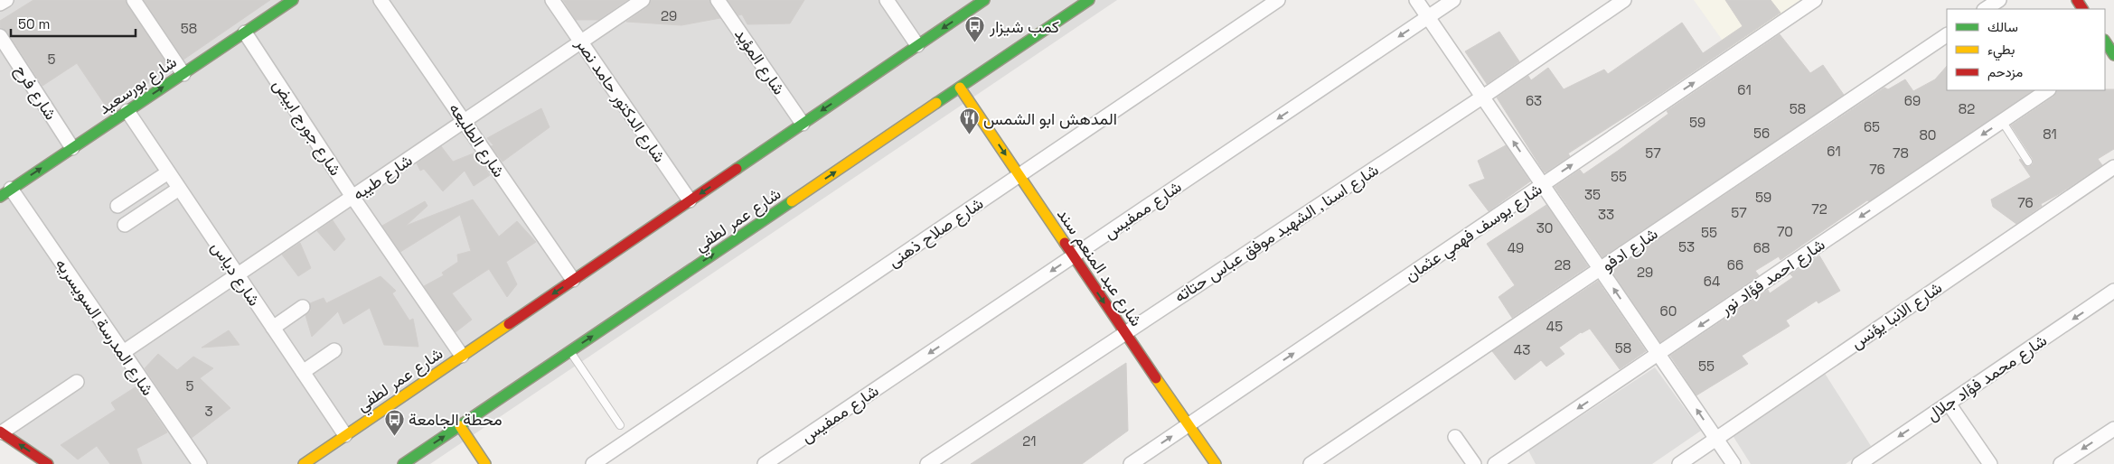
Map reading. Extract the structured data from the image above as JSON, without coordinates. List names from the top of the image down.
{
  "streets": {
    "street": [
      "شارع المؤيد",
      "شارع بورسعيد",
      "شارع فرح",
      "شارع الدكتور حامد نصر",
      "شارع جورج ابيض",
      "شارع الطليعه",
      "شارع طيبه",
      "شارع ممفيس",
      "شارع عمر لطفي",
      "شارع صلاح ذهنى",
      "شارع يوسف فهمي عثمان",
      "شارع اسنا , الشهيد موفق عباس حتاته",
      "شارع ادفو",
      "شارع عبد المنعم سند",
      "شارع دياس",
      "شارع احمد فؤاد نور",
      "شارع الانبا يؤنس",
      "شارع المدرسة السويسريه",
      "شارع محمد فؤاد جلال"
    ]
  },
  "crossings": [
    ["شارع المؤيد", "شارع عمر لطفي"],
    ["شارع بورسعيد", "شارع فرح"],
    ["شارع بورسعيد", "شارع جورج ابيض"],
    ["شارع بورسعيد", "شارع دياس"],
    ["شارع بورسعيد", "شارع المدرسة السويسريه"],
    ["شارع الدكتور حامد نصر", "شارع طيبه"],
    ["شارع الدكتور حامد نصر", "شارع عمر لطفي"],
    ["شارع جورج ابيض", "شارع طيبه"],
    ["شارع جورج ابيض", "شارع عمر لطفي"],
    ["شارع الطليعه", "شارع طيبه"],
    ["شارع الطليعه", "شارع عمر لطفي"],
    ["شارع طيبه", "شارع دياس"],
    ["شارع طيبه", "شارع المدرسة السويسريه"],
    ["شارع ممفيس", "شارع عبد المنعم سند"],
    ["شارع عمر لطفي", "شارع عبد المنعم سند"],
    ["شارع عمر لطفي", "شارع دياس"],
    ["شارع صلاح ذهنى", "شارع عبد المنعم سند"],
    ["شارع يوسف فهمي عثمان", "شارع عبد المنعم سند"],
    ["شارع اسنا , الشهيد موفق عباس حتاته", "شارع عبد المنعم سند"]
  ],
  "one_way": [
    "شارع بورسعيد",
    "شارع ممفيس",
    "شارع يوسف فهمي عثمان",
    "شارع عبد المنعم سند",
    "شارع احمد فؤاد نور",
    "شارع محمد فؤاد جلال"
  ],
  "places": {
    "bus stop": ["كمب شيزار", "محطة الجامعة"],
    "restaurant": ["المدهش ابو الشمس"]
  },
  "house_numbers": [
    "29",
    "58",
    "5",
    "61",
    "63",
    "69",
    "58",
    "82",
    "59",
    "65",
    "56",
    "81",
    "80",
    "61",
    "57",
    "78",
    "76",
    "55",
    "35",
    "59",
    "76",
    "72",
    "57",
    "33",
    "30",
    "70",
    "55",
    "53",
    "49",
    "68",
    "28",
    "66",
    "29",
    "64",
    "60",
    "45",
    "58",
    "43",
    "55",
    "5",
    "3",
    "21"
  ],
  "legend": ["سالك", "بطيء", "مزدحم"],
  "scale_bar": "50 m"
}
